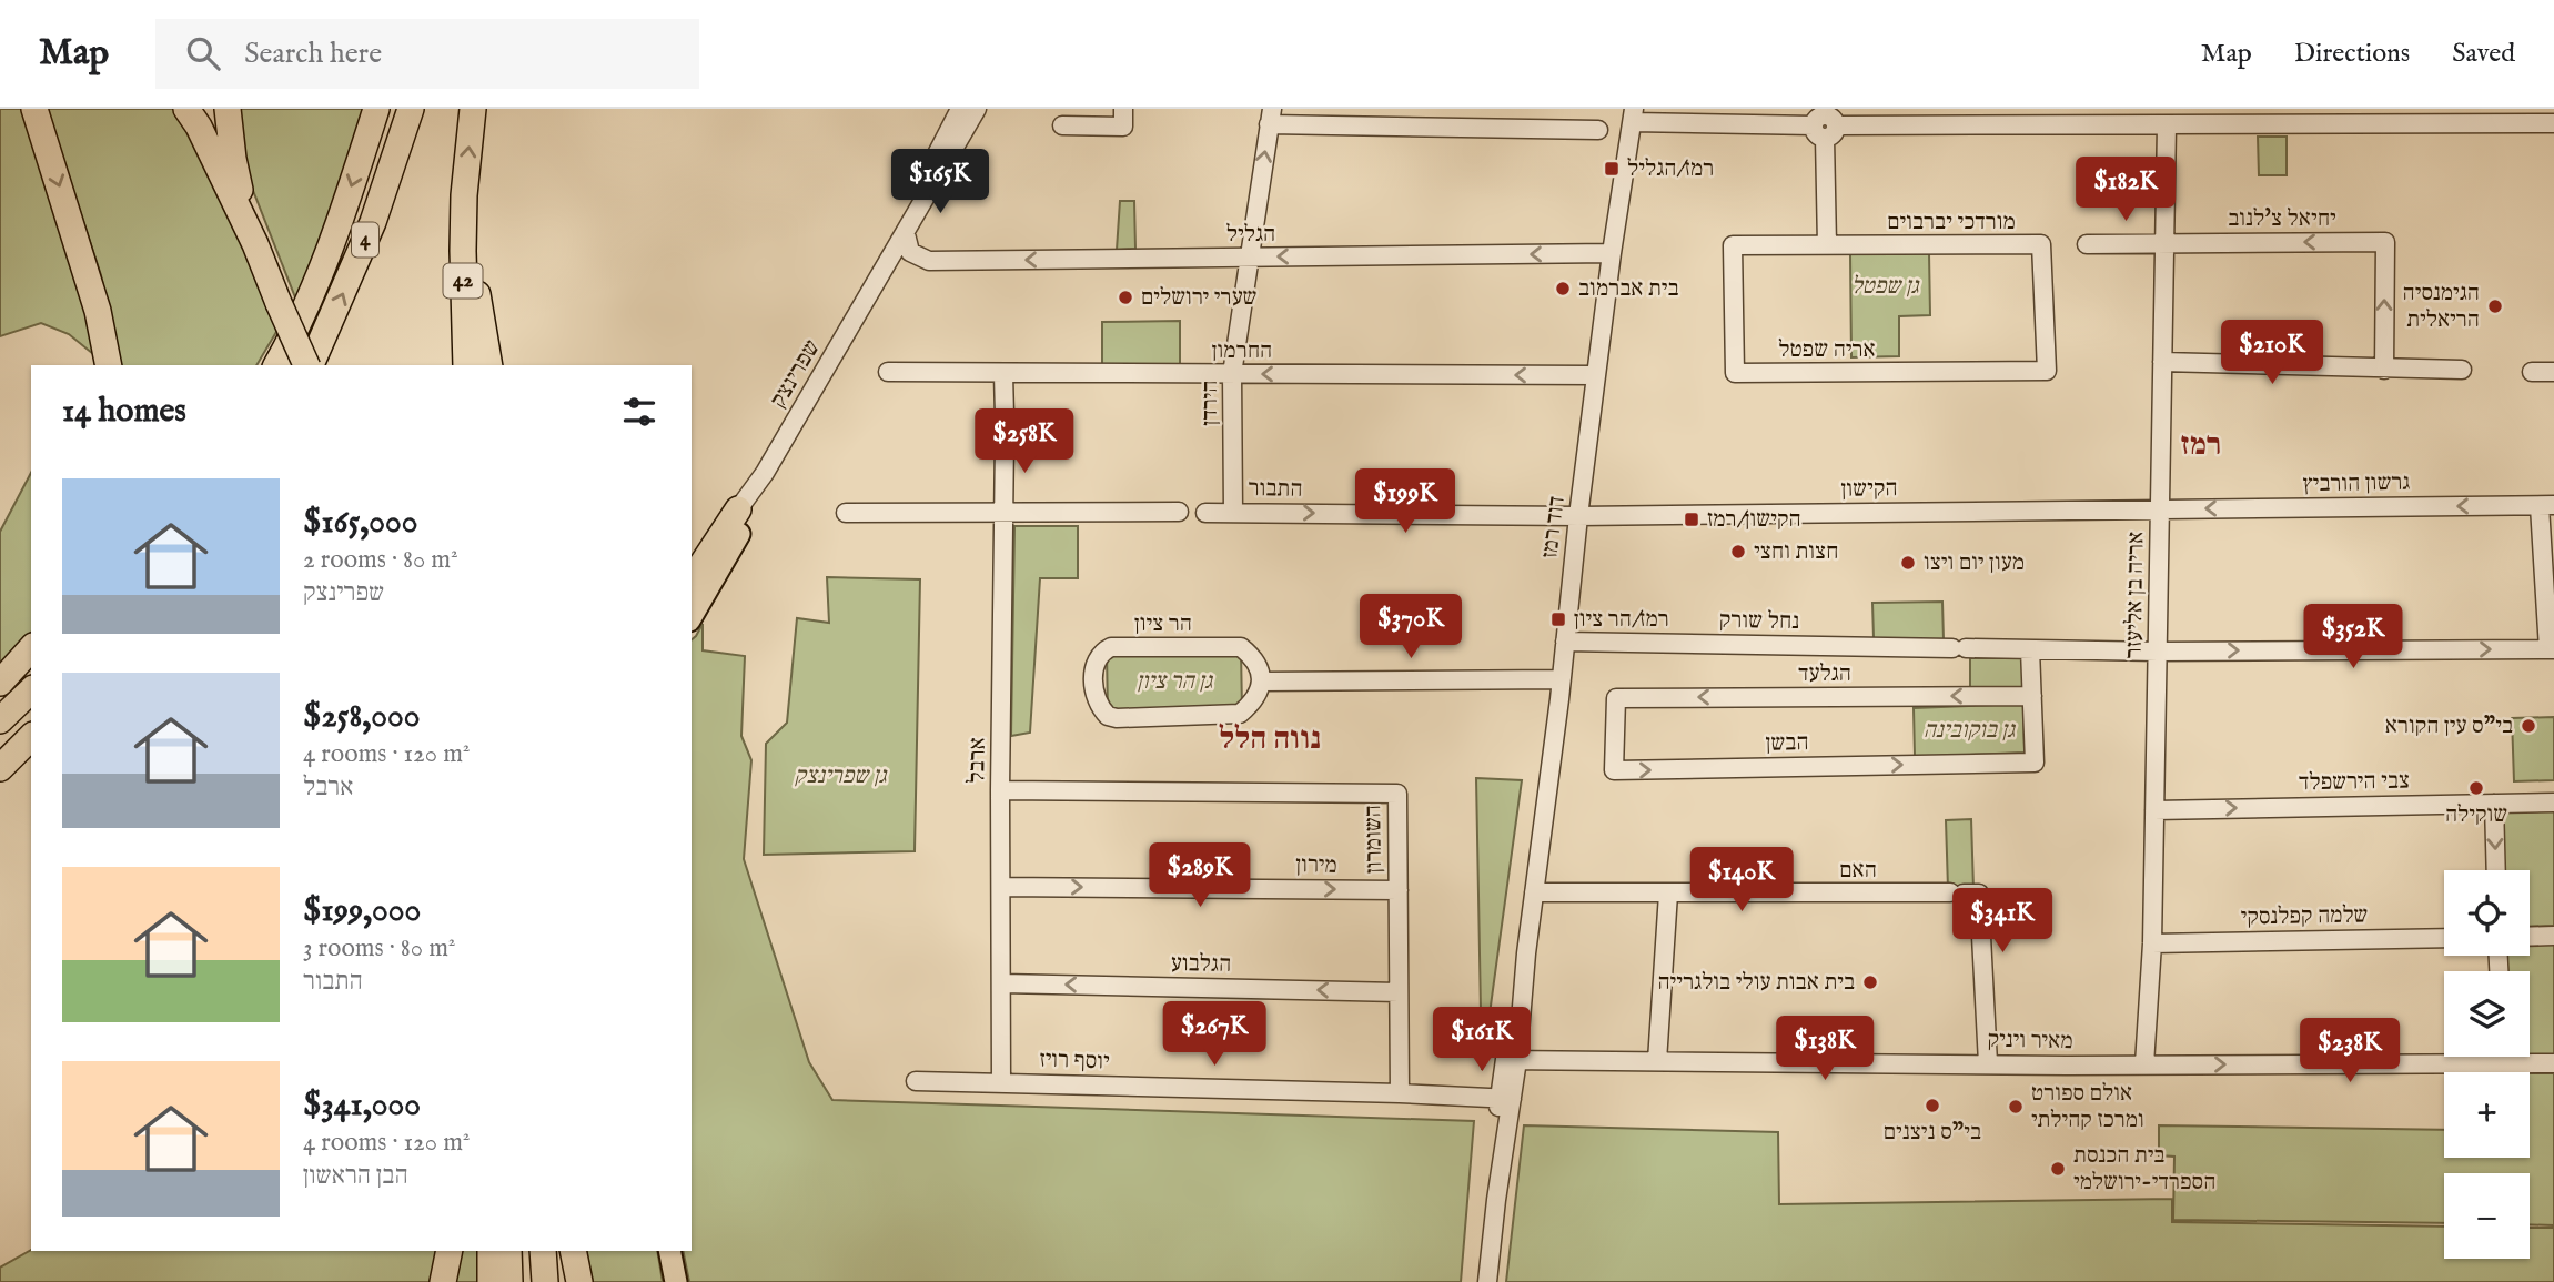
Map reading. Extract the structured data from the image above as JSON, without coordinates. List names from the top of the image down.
{
  "streets": {
    "highway": ["4", "42"],
    "street": [
      "יחיאל צ'לנוב",
      "מורדכי יברבוים",
      "הגליל",
      "אריה שפטל",
      "החרמון",
      "שפרינצק",
      "הירדן",
      "גרשון הורביץ",
      "התבור",
      "הקישון",
      "דוד רמז",
      "אריה בן אליעזר",
      "נחל שורק",
      "הר ציון",
      "הגלעד",
      "הבשן",
      "ארבל",
      "צבי הירשפלד",
      "השומרון",
      "מירון",
      "האם",
      "שלמה קפלנסקי",
      "הגלבוע",
      "מאיר ויניק",
      "יוסף רויז"
    ]
  },
  "crossings": [
    ["יחיאל צ'לנוב", "אריה בן אליעזר"],
    ["מורדכי יברבוים", "אריה שפטל"],
    ["הגליל", "שפרינצק"],
    ["הגליל", "הירדן"],
    ["הגליל", "דוד רמז"],
    ["החרמון", "הירדן"],
    ["החרמון", "דוד רמז"],
    ["הירדן", "התבור"],
    ["גרשון הורביץ", "הקישון"],
    ["גרשון הורביץ", "אריה בן אליעזר"],
    ["התבור", "הקישון"],
    ["התבור", "דוד רמז"],
    ["הקישון", "דוד רמז"],
    ["הקישון", "אריה בן אליעזר"],
    ["דוד רמז", "נחל שורק"],
    ["דוד רמז", "האם"],
    ["דוד רמז", "מאיר ויניק"],
    ["דוד רמז", "יוסף רויז"],
    ["אריה בן אליעזר", "נחל שורק"],
    ["אריה בן אליעזר", "צבי הירשפלד"],
    ["אריה בן אליעזר", "שלמה קפלנסקי"],
    ["אריה בן אליעזר", "מאיר ויניק"],
    ["הגלעד", "הבשן"],
    ["ארבל", "השומרון"],
    ["ארבל", "מירון"],
    ["ארבל", "הגלבוע"],
    ["ארבל", "יוסף רויז"],
    ["השומרון", "מירון"],
    ["השומרון", "הגלבוע"],
    ["השומרון", "יוסף רויז"],
    ["האם", "מאיר ויניק"]
  ],
  "one_way": [
    "החרמון",
    "הירדן",
    "התבור",
    "נחל שורק",
    "הגלעד",
    "צבי הירשפלד",
    "מירון",
    "הגלבוע"
  ],
  "districts": ["רמז", "נווה הלל"],
  "parks": [
    "גן שפטל",
    "גן הר ציון",
    "גן בוקובינה",
    "גן שפרינצק"
  ],
  "places": {
    "transit": ["רמז/הגליל", "הקישון/רמז", "רמז/הר ציון"],
    "other": [
      "בית אברמוב",
      "שערי ירושלים",
      "הגימנסיה הריאלית",
      "חצות וחצי",
      "מעון יום ויצו",
      "בי\"ס עין הקורא",
      "שוקילה",
      "בית אבות עולי בולגרייה",
      "בי\"ס ניצנים",
      "אולם ספורט ומרכז קהילתי",
      "בית הכנסת הספרדי-ירושלמי"
    ]
  },
  "page": {
    "header": "Map",
    "search": "Search here",
    "nav": ["Map", "Directions", "Saved"],
    "price": [
      "$165K",
      "$182K",
      "$210K",
      "$258K",
      "$199K",
      "$370K",
      "$352K",
      "$289K",
      "$140K",
      "$341K",
      "$267K",
      "$161K",
      "$138K",
      "$238K"
    ],
    "heading": "14 homes",
    "list": [
      {
        "name": "$165,000",
        "note": "2 rooms · 80 m² · שפרינצק"
      },
      {
        "name": "$258,000",
        "note": "4 rooms · 120 m² · ארבל"
      },
      {
        "name": "$199,000",
        "note": "3 rooms · 80 m² · התבור"
      },
      {
        "name": "$341,000",
        "note": "4 rooms · 120 m² · הבן הראשון"
      }
    ],
    "map_buttons": ["+", "−"]
  }
}
